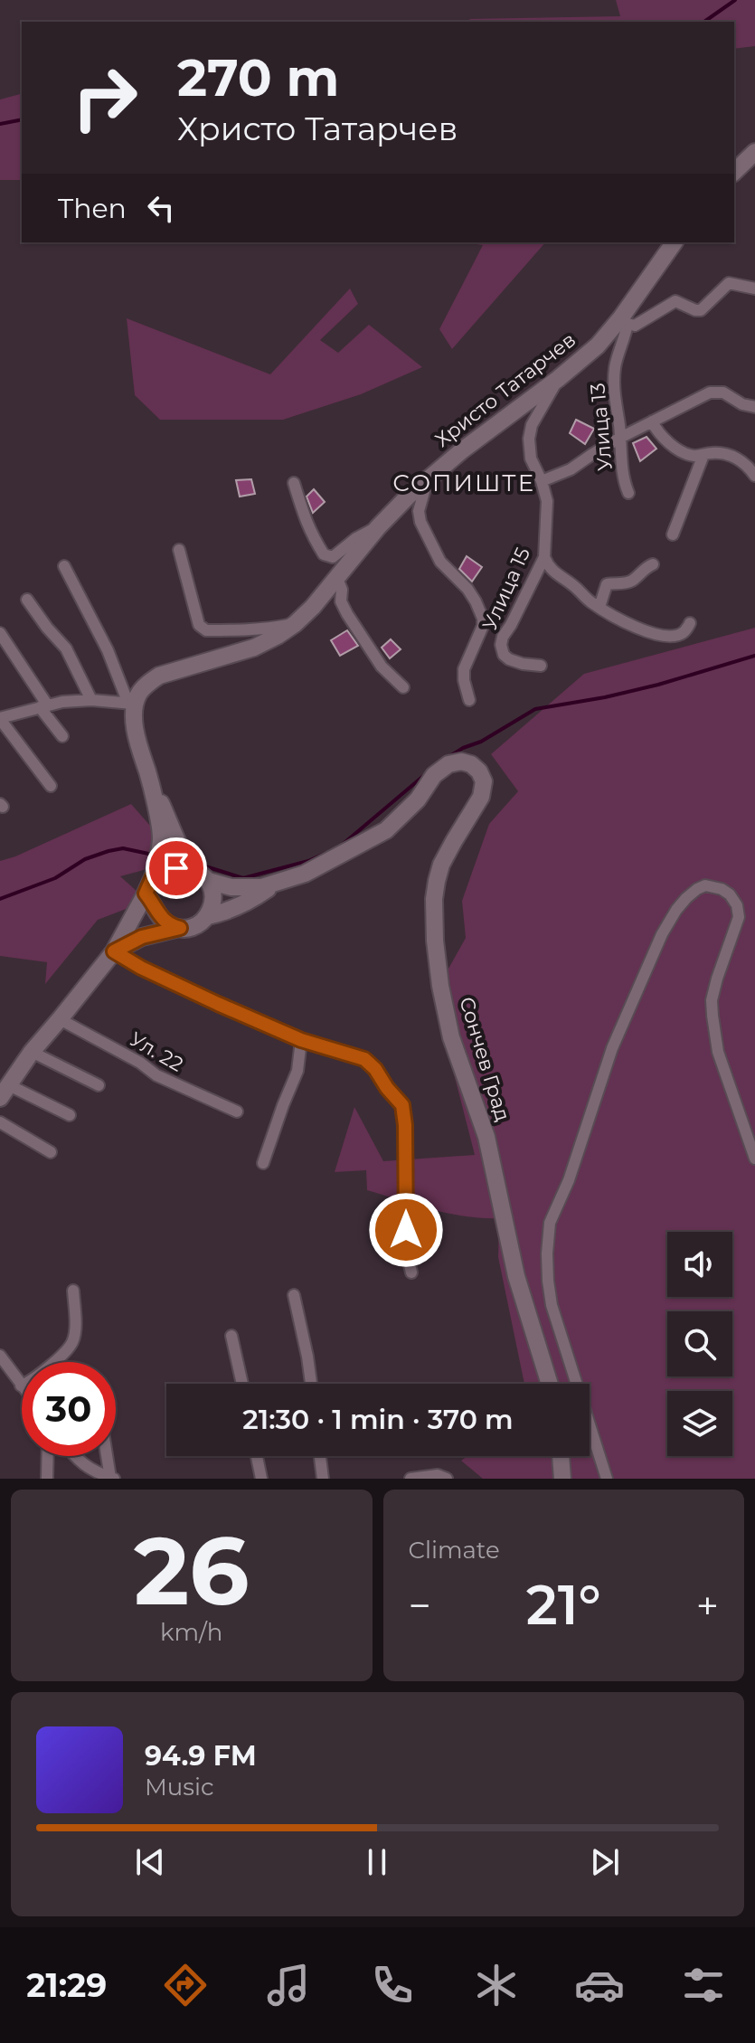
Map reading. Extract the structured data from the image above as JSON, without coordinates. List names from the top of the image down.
{
  "streets": {
    "main road": ["Христо Татарчев", "Сончев Град"],
    "street": ["Улица 13", "Улица 15", "Ул. 22"]
  },
  "crossings": [
    ["Христо Татарчев", "Улица 13"],
    ["Христо Татарчев", "Улица 15"]
  ],
  "districts": ["СОПИШТЕ"],
  "page": {
    "turn": ["270 m", "Христо Татарчев"],
    "then": "Then",
    "limit": "30",
    "trip": "21:30 · 1 min · 370 m",
    "tile": [
      ["26", "km/h"],
      "Climate"
    ],
    "heat": ["−", "21°", "+"],
    "song": ["94.9 FM", "Music"],
    "tabs": "21:29"
  }
}
